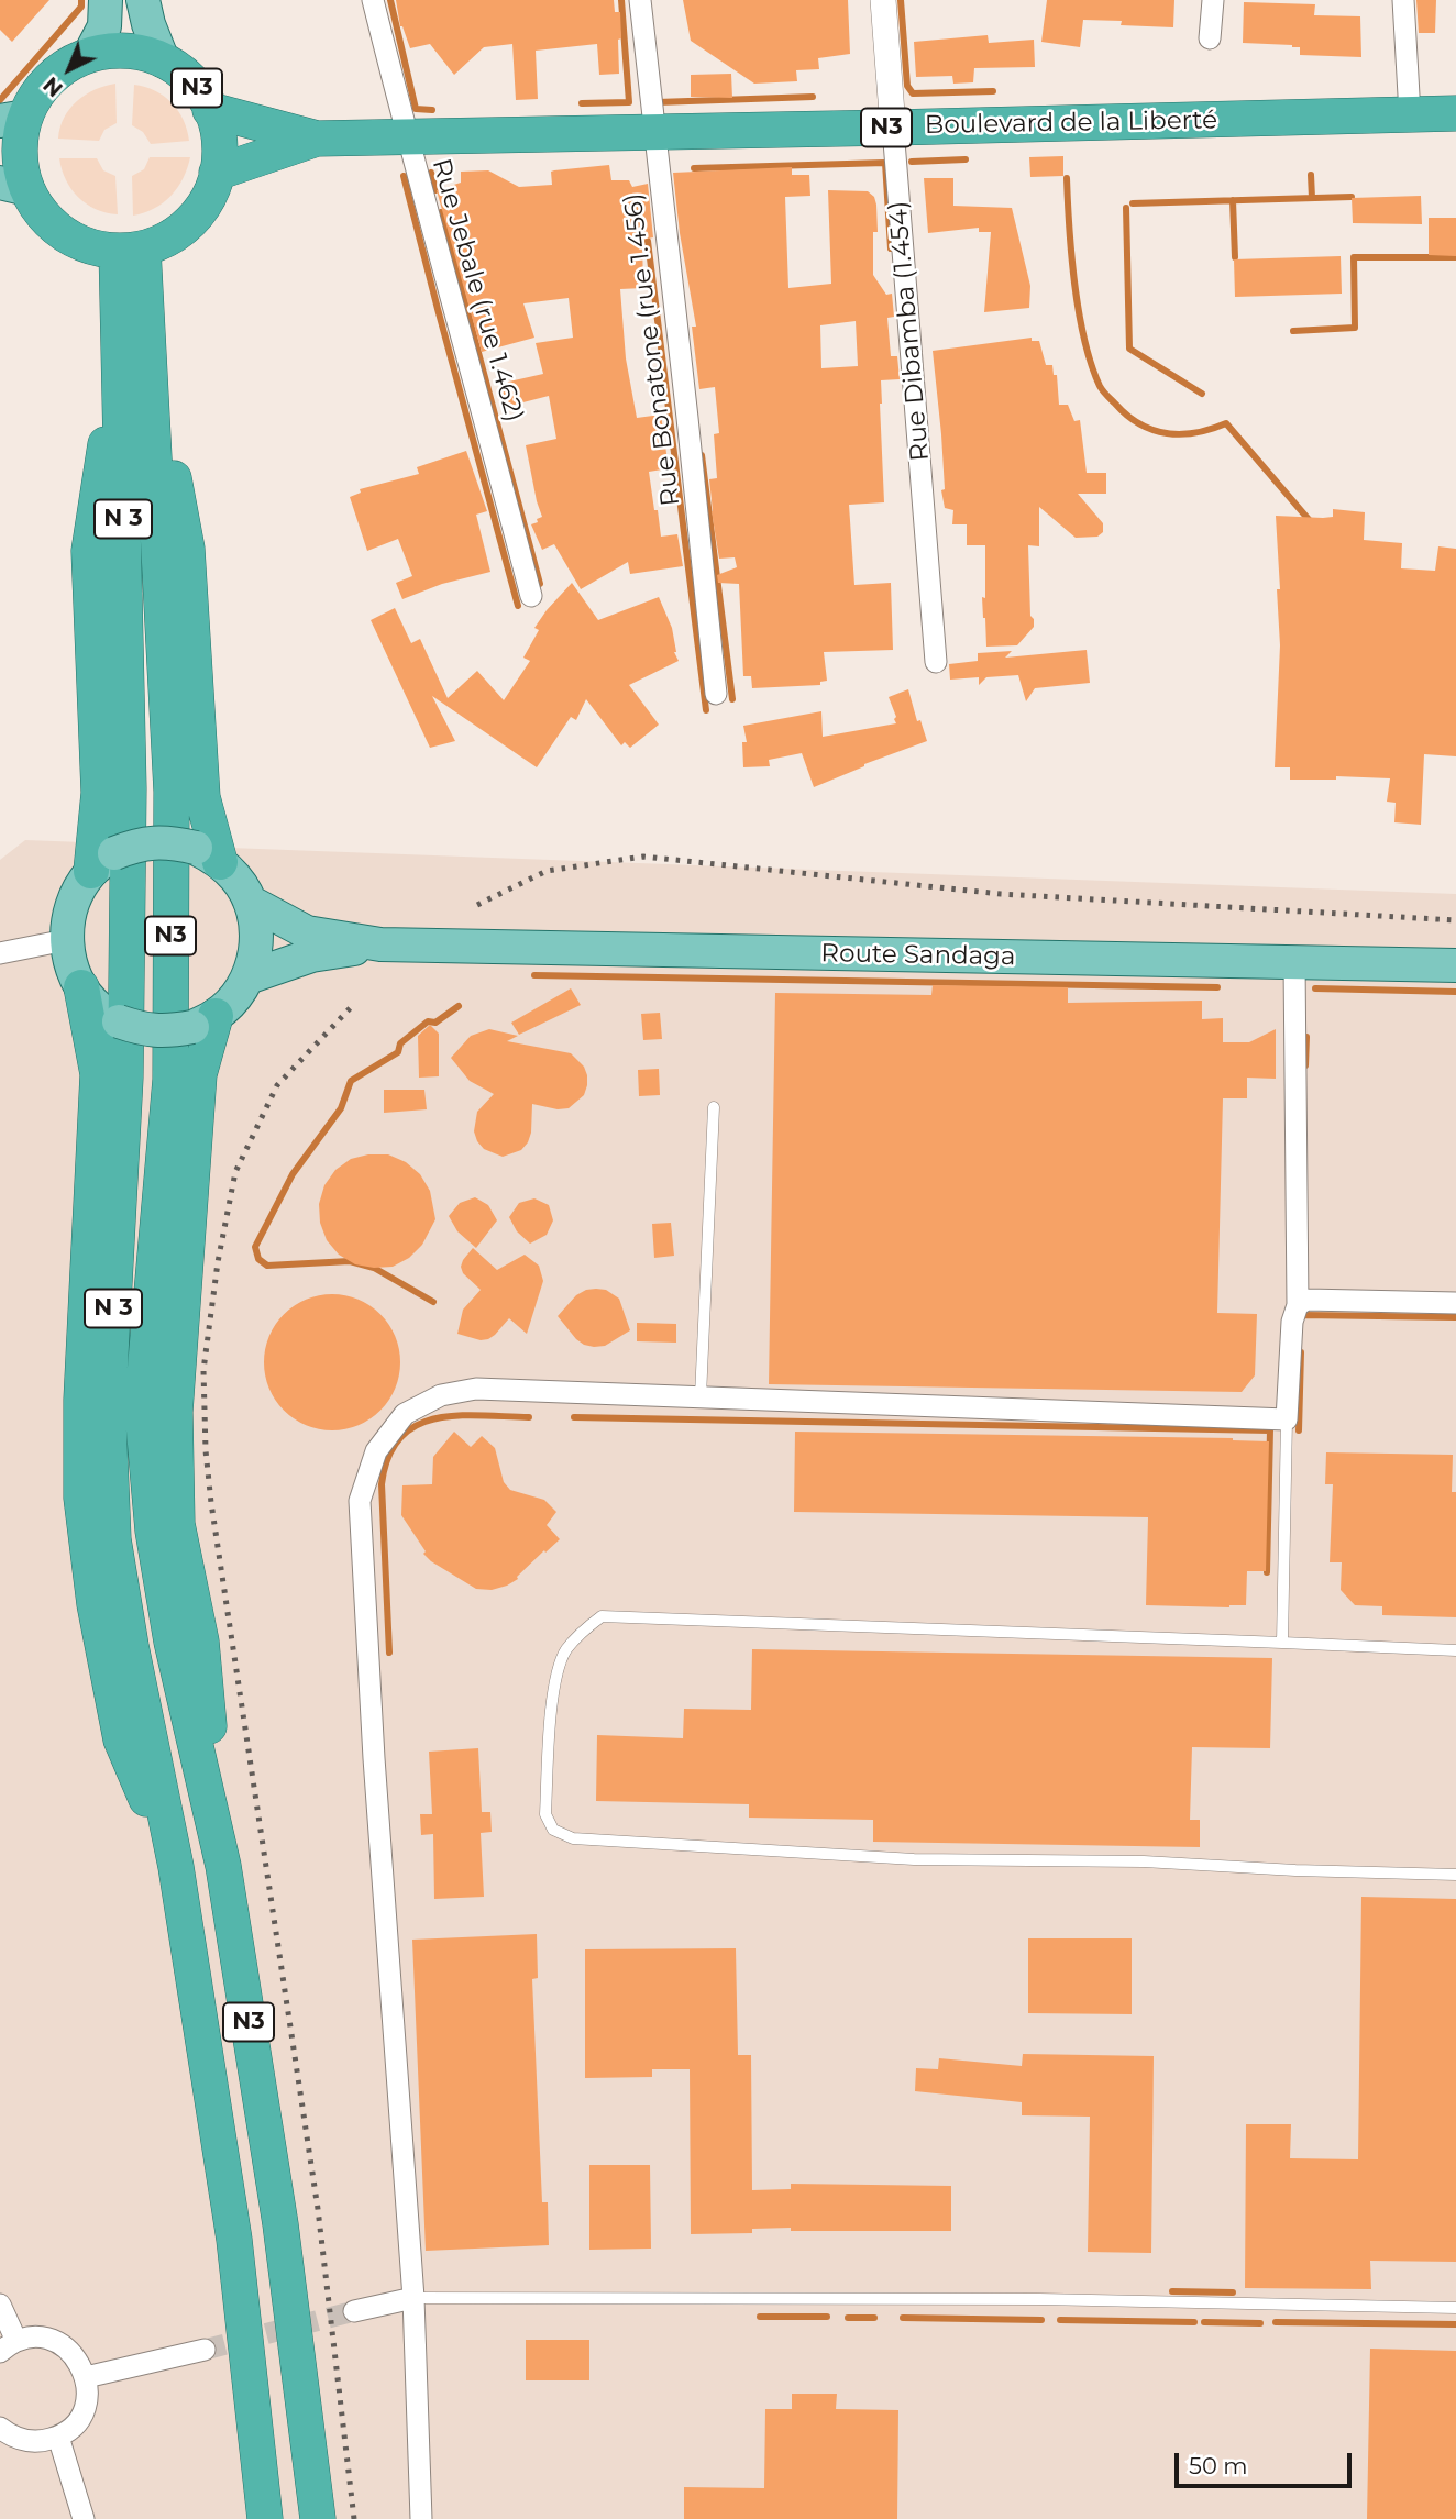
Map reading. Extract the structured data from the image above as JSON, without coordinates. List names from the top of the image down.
{
  "streets": {
    "highway": ["N3", "Boulevard de la Liberté", "N 3"],
    "main road": ["Route Sandaga"],
    "street": ["Rue Jebale (rue 1.462)", "Rue Dibamba (1.454)", "Rue Bonatone (rue 1.456)"]
  },
  "crossings": [
    ["N3", "Boulevard de la Liberté"],
    ["N3", "N 3"],
    ["Boulevard de la Liberté", "Rue Jebale (rue 1.462)"],
    ["Boulevard de la Liberté", "Rue Dibamba (1.454)"],
    ["Boulevard de la Liberté", "Rue Bonatone (rue 1.456)"],
    ["Boulevard de la Liberté", "N 3"]
  ],
  "scale_bar": "50 m",
  "north": "bottom left"
}
